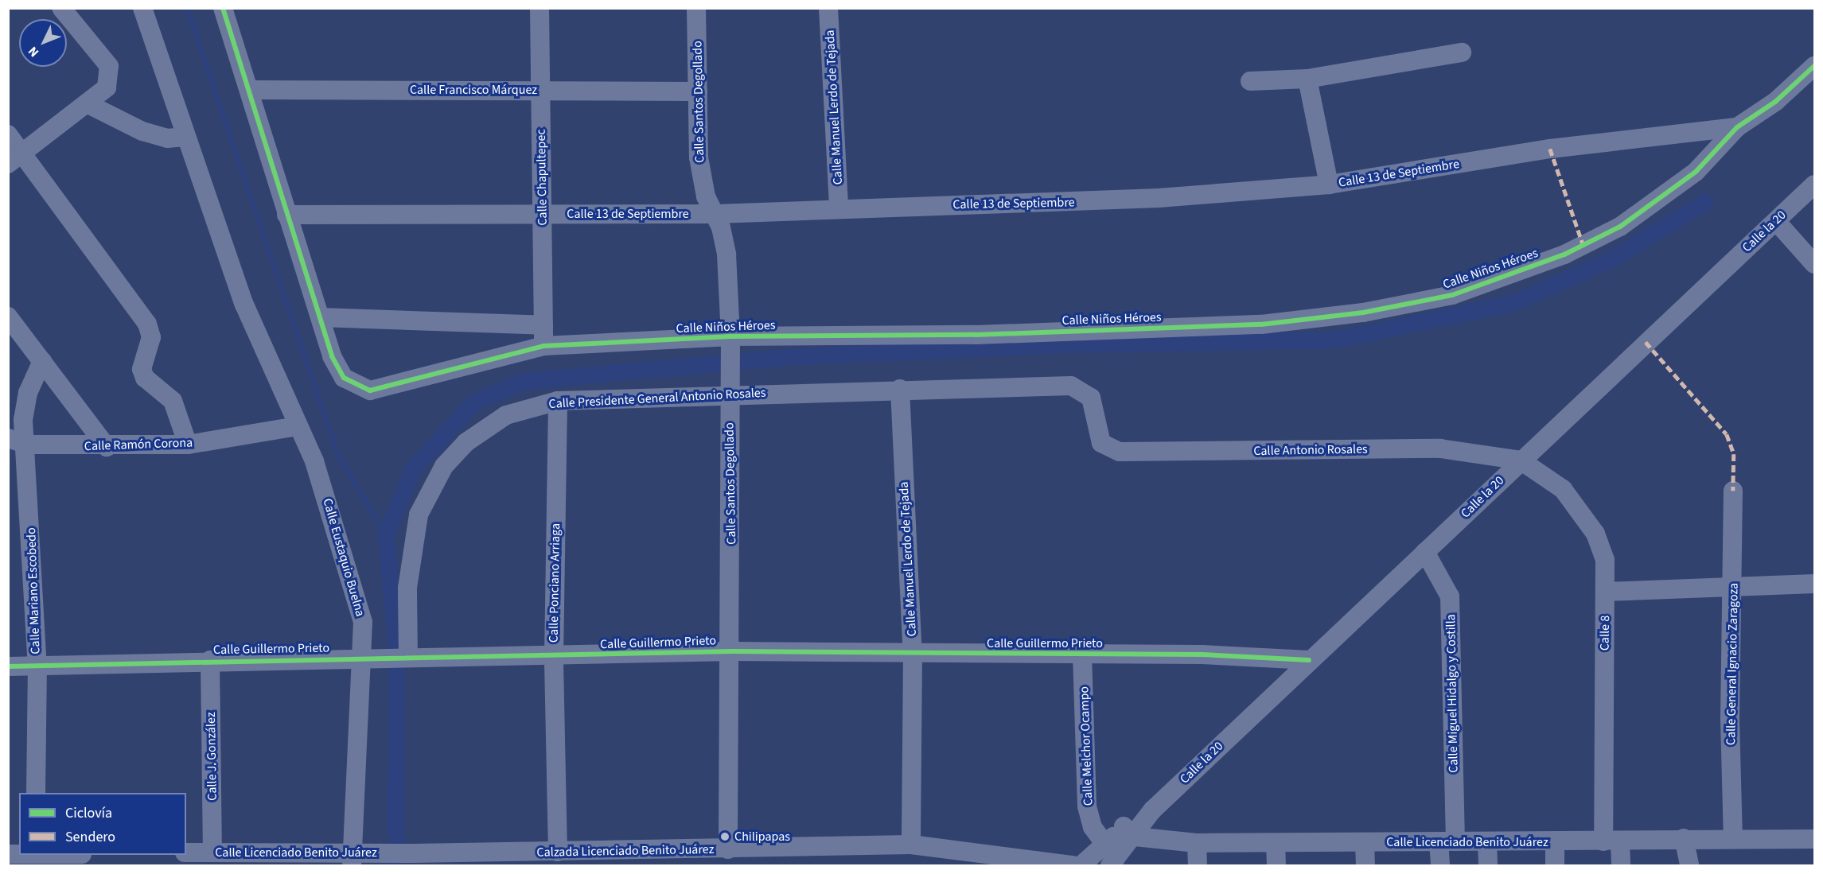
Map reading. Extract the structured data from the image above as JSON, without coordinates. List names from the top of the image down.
{
  "streets": {
    "street": [
      "Calle Francisco Márquez",
      "Calle Santos Degollado",
      "Calle Manuel Lerdo de Tejada",
      "Calle 13 de Septiembre",
      "Calle Chapultepec",
      "Calle la 20",
      "Calle Niños Héroes",
      "Calle Presidente General Antonio Rosales",
      "Calle Ramón Corona",
      "Calle Antonio Rosales",
      "Calle Eustaquio Buelna",
      "Calle Ponciano Arriaga",
      "Calle Mariano Escobedo",
      "Calle 8",
      "Calle Guillermo Prieto",
      "Calle General Ignacio Zaragoza",
      "Calle Miguel Hidalgo y Costilla",
      "Calle Melchor Ocampo",
      "Calle J. González",
      "Calle Licenciado Benito Juárez",
      "Calzada Licenciado Benito Juárez"
    ]
  },
  "crossings": [
    ["Calle Francisco Márquez", "Calle Santos Degollado"],
    ["Calle Francisco Márquez", "Calle Chapultepec"],
    ["Calle Santos Degollado", "Calle 13 de Septiembre"],
    ["Calle Santos Degollado", "Calle Niños Héroes"],
    ["Calle Santos Degollado", "Calle Presidente General Antonio Rosales"],
    ["Calle Santos Degollado", "Calle Guillermo Prieto"],
    ["Calle Santos Degollado", "Calzada Licenciado Benito Juárez"],
    ["Calle Manuel Lerdo de Tejada", "Calle 13 de Septiembre"],
    ["Calle Manuel Lerdo de Tejada", "Calle Presidente General Antonio Rosales"],
    ["Calle Manuel Lerdo de Tejada", "Calle Guillermo Prieto"],
    ["Calle Manuel Lerdo de Tejada", "Calzada Licenciado Benito Juárez"],
    ["Calle 13 de Septiembre", "Calle Chapultepec"],
    ["Calle 13 de Septiembre", "Calle Niños Héroes"],
    ["Calle Chapultepec", "Calle Niños Héroes"],
    ["Calle la 20", "Calle Antonio Rosales"],
    ["Calle la 20", "Calle 8"],
    ["Calle la 20", "Calle Guillermo Prieto"],
    ["Calle la 20", "Calle Miguel Hidalgo y Costilla"],
    ["Calle la 20", "Calle Melchor Ocampo"],
    ["Calle la 20", "Calle Licenciado Benito Juárez"],
    ["Calle Presidente General Antonio Rosales", "Calle Antonio Rosales"],
    ["Calle Presidente General Antonio Rosales", "Calle Ponciano Arriaga"],
    ["Calle Presidente General Antonio Rosales", "Calle Guillermo Prieto"],
    ["Calle Ramón Corona", "Calle Eustaquio Buelna"],
    ["Calle Ramón Corona", "Calle Mariano Escobedo"],
    ["Calle Antonio Rosales", "Calle 8"],
    ["Calle Eustaquio Buelna", "Calle Guillermo Prieto"],
    ["Calle Eustaquio Buelna", "Calle Licenciado Benito Juárez"],
    ["Calle Ponciano Arriaga", "Calle Guillermo Prieto"],
    ["Calle Ponciano Arriaga", "Calzada Licenciado Benito Juárez"],
    ["Calle Mariano Escobedo", "Calle Guillermo Prieto"],
    ["Calle 8", "Calle Licenciado Benito Juárez"],
    ["Calle Guillermo Prieto", "Calle Melchor Ocampo"],
    ["Calle Guillermo Prieto", "Calle J. González"],
    ["Calle General Ignacio Zaragoza", "Calle Licenciado Benito Juárez"],
    ["Calle Miguel Hidalgo y Costilla", "Calle Licenciado Benito Juárez"],
    ["Calle J. González", "Calle Licenciado Benito Juárez"],
    ["Calle Licenciado Benito Juárez", "Calzada Licenciado Benito Juárez"]
  ],
  "places": ["Chilipapas"],
  "legend": ["Ciclovía", "Sendero"],
  "north": "bottom left"
}
